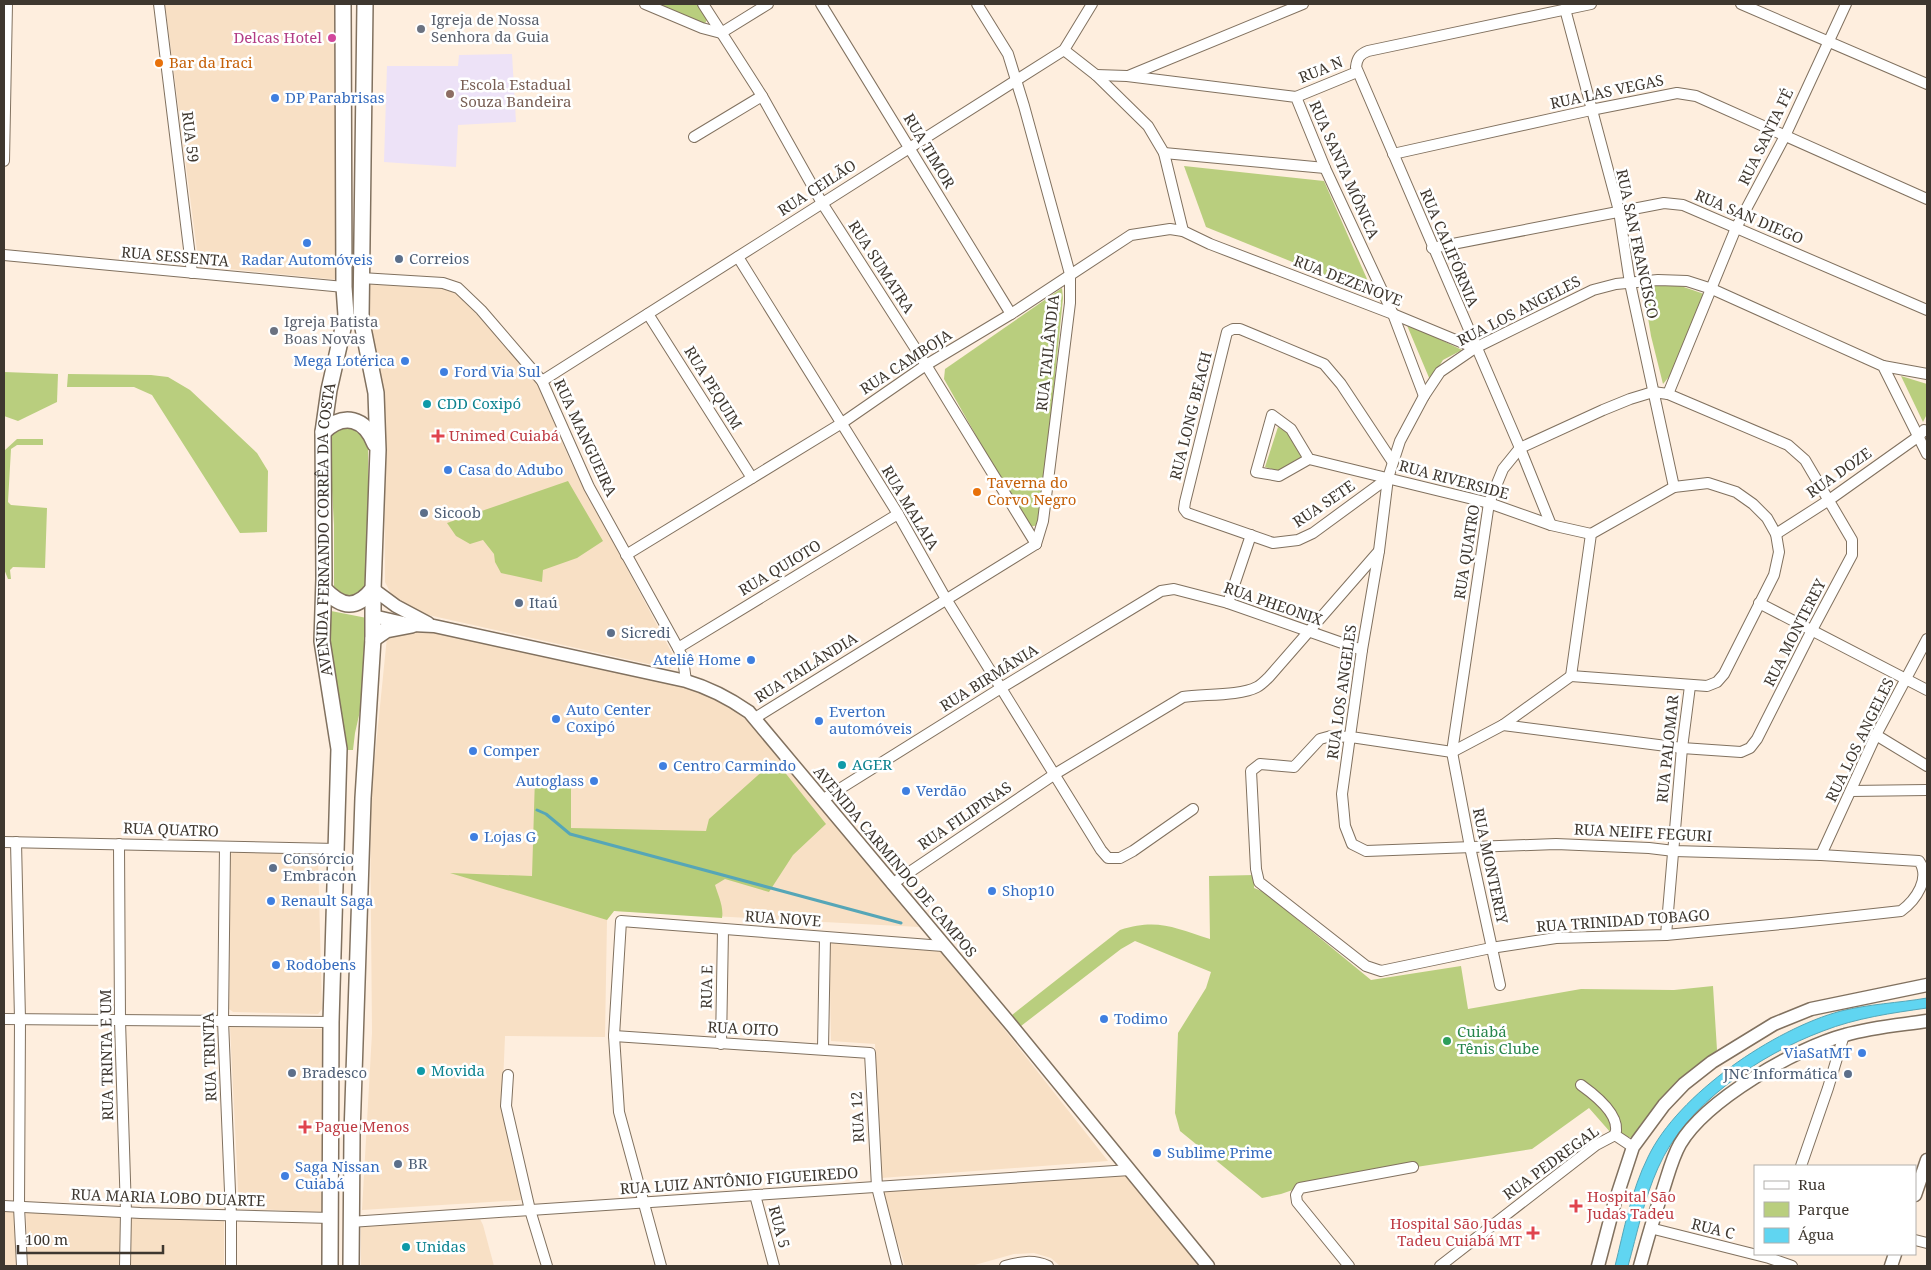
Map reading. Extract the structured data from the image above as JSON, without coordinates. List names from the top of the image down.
{
  "streets": {
    "highway": ["AVENIDA FERNANDO CORRÊA DA COSTA"],
    "main road": ["AVENIDA CARMINDO DE CAMPOS"],
    "street": [
      "RUA N",
      "RUA LAS VEGAS",
      "RUA 59",
      "RUA SANTA FÉ",
      "RUA TIMOR",
      "RUA SANTA MÔNICA",
      "RUA CEILÃO",
      "RUA SAN DIEGO",
      "RUA SAN FRANCISCO",
      "RUA CALIFÓRNIA",
      "RUA SESSENTA",
      "RUA SUMATRA",
      "RUA DEZENOVE",
      "RUA LOS ANGELES",
      "RUA TAILÂNDIA",
      "RUA CAMBOJA",
      "RUA PEQUIM",
      "RUA LONG BEACH",
      "RUA MANGUEIRA",
      "RUA DOZE",
      "RUA RIVERSIDE",
      "RUA SETE",
      "RUA MALAIA",
      "RUA QUATRO",
      "RUA QUIOTO",
      "RUA PHEONIX",
      "RUA MONTEREY",
      "RUA BIRMÂNIA",
      "RUA PALOMAR",
      "RUA FILIPINAS",
      "RUA NEIFE FEGURI",
      "RUA NOVE",
      "RUA TRINIDAD TOBAGO",
      "RUA E",
      "RUA OITO",
      "RUA TRINTA E UM",
      "RUA TRINTA",
      "RUA 12",
      "RUA PEDREGAL",
      "RUA LUIZ ANTÔNIO FIGUEIREDO",
      "RUA MARIA LOBO DUARTE",
      "RUA 5",
      "RUA C"
    ]
  },
  "crossings": [
    ["RUA N", "RUA SANTA MÔNICA"],
    ["RUA N", "RUA CALIFÓRNIA"],
    ["RUA LAS VEGAS", "RUA SANTA FÉ"],
    ["RUA LAS VEGAS", "RUA SAN FRANCISCO"],
    ["RUA LAS VEGAS", "RUA CALIFÓRNIA"],
    ["RUA 59", "RUA SESSENTA"],
    ["RUA SANTA FÉ", "RUA SAN DIEGO"],
    ["RUA SANTA FÉ", "RUA LOS ANGELES"],
    ["RUA SANTA FÉ", "RUA MONTEREY"],
    ["RUA TIMOR", "RUA CEILÃO"],
    ["RUA TIMOR", "RUA CAMBOJA"],
    ["RUA SANTA MÔNICA", "RUA DEZENOVE"],
    ["RUA SANTA MÔNICA", "RUA LOS ANGELES"],
    ["RUA CEILÃO", "RUA SUMATRA"],
    ["RUA CEILÃO", "RUA TAILÂNDIA"],
    ["RUA CEILÃO", "RUA PEQUIM"],
    ["RUA CEILÃO", "RUA MANGUEIRA"],
    ["RUA CEILÃO", "RUA MALAIA"],
    ["RUA SAN DIEGO", "RUA SAN FRANCISCO"],
    ["RUA SAN DIEGO", "RUA CALIFÓRNIA"],
    ["RUA SAN FRANCISCO", "RUA LOS ANGELES"],
    ["RUA SAN FRANCISCO", "RUA QUATRO"],
    ["RUA SAN FRANCISCO", "RUA MONTEREY"],
    ["RUA CALIFÓRNIA", "RUA DEZENOVE"],
    ["RUA CALIFÓRNIA", "RUA LOS ANGELES"],
    ["RUA CALIFÓRNIA", "RUA RIVERSIDE"],
    ["RUA CALIFÓRNIA", "RUA QUATRO"],
    ["RUA SESSENTA", "AVENIDA FERNANDO CORRÊA DA COSTA"],
    ["RUA SUMATRA", "RUA TAILÂNDIA"],
    ["RUA SUMATRA", "RUA CAMBOJA"],
    ["RUA DEZENOVE", "RUA LOS ANGELES"],
    ["RUA DEZENOVE", "RUA CAMBOJA"],
    ["RUA LOS ANGELES", "RUA LONG BEACH"],
    ["RUA LOS ANGELES", "RUA RIVERSIDE"],
    ["RUA LOS ANGELES", "RUA SETE"],
    ["RUA LOS ANGELES", "RUA PHEONIX"],
    ["RUA LOS ANGELES", "RUA FILIPINAS"],
    ["RUA LOS ANGELES", "RUA NEIFE FEGURI"],
    ["RUA LOS ANGELES", "RUA TRINIDAD TOBAGO"],
    ["RUA TAILÂNDIA", "RUA CAMBOJA"],
    ["RUA TAILÂNDIA", "RUA MALAIA"],
    ["RUA TAILÂNDIA", "AVENIDA CARMINDO DE CAMPOS"],
    ["RUA CAMBOJA", "RUA PEQUIM"],
    ["RUA CAMBOJA", "RUA MANGUEIRA"],
    ["RUA CAMBOJA", "RUA MALAIA"],
    ["RUA LONG BEACH", "RUA SETE"],
    ["RUA MANGUEIRA", "RUA QUIOTO"],
    ["RUA MANGUEIRA", "AVENIDA CARMINDO DE CAMPOS"],
    ["RUA DOZE", "RUA MONTEREY"],
    ["RUA RIVERSIDE", "RUA SETE"],
    ["RUA RIVERSIDE", "RUA QUATRO"],
    ["RUA MALAIA", "RUA QUIOTO"],
    ["RUA MALAIA", "RUA BIRMÂNIA"],
    ["RUA MALAIA", "RUA FILIPINAS"],
    ["AVENIDA FERNANDO CORRÊA DA COSTA", "RUA QUATRO"],
    ["AVENIDA FERNANDO CORRÊA DA COSTA", "RUA MARIA LOBO DUARTE"],
    ["RUA QUATRO", "RUA MONTEREY"],
    ["RUA QUATRO", "RUA TRINTA E UM"],
    ["RUA QUATRO", "RUA TRINTA"],
    ["RUA PHEONIX", "RUA BIRMÂNIA"],
    ["RUA PHEONIX", "RUA FILIPINAS"],
    ["RUA MONTEREY", "RUA PALOMAR"],
    ["RUA MONTEREY", "RUA NEIFE FEGURI"],
    ["RUA MONTEREY", "RUA TRINIDAD TOBAGO"],
    ["RUA BIRMÂNIA", "AVENIDA CARMINDO DE CAMPOS"],
    ["RUA PALOMAR", "RUA NEIFE FEGURI"],
    ["RUA PALOMAR", "RUA TRINIDAD TOBAGO"],
    ["RUA FILIPINAS", "AVENIDA CARMINDO DE CAMPOS"],
    ["RUA NEIFE FEGURI", "RUA TRINIDAD TOBAGO"],
    ["AVENIDA CARMINDO DE CAMPOS", "RUA NOVE"],
    ["AVENIDA CARMINDO DE CAMPOS", "RUA LUIZ ANTÔNIO FIGUEIREDO"],
    ["RUA NOVE", "RUA E"],
    ["RUA NOVE", "RUA OITO"],
    ["RUA E", "RUA OITO"],
    ["RUA OITO", "RUA 12"],
    ["RUA TRINTA E UM", "RUA MARIA LOBO DUARTE"],
    ["RUA TRINTA", "RUA MARIA LOBO DUARTE"],
    ["RUA 12", "RUA LUIZ ANTÔNIO FIGUEIREDO"],
    ["RUA LUIZ ANTÔNIO FIGUEIREDO", "RUA 5"]
  ],
  "places": {
    "other": [
      "Igreja de Nossa Senhora da Guia",
      "Delcas Hotel",
      "Bar da Iraci",
      "Escola Estadual Souza Bandeira",
      "DP Parabrisas",
      "Radar Automóveis",
      "Correios",
      "Igreja Batista Boas Novas",
      "Mega Lotérica",
      "Ford Via Sul",
      "CDD Coxipó",
      "Casa do Adubo",
      "Taverna do Corvo Negro",
      "Sicoob",
      "Itaú",
      "Sicredi",
      "Ateliê Home",
      "Auto Center Coxipó",
      "Everton automóveis",
      "Comper",
      "AGER",
      "Centro Carmindo",
      "Autoglass",
      "Verdão",
      "Lojas G",
      "Consórcio Embracon",
      "Shop10",
      "Renault Saga",
      "Rodobens",
      "Todimo",
      "Cuiabá Tênis Clube",
      "ViaSatMT",
      "Movida",
      "Bradesco",
      "JNC Informática",
      "Sublime Prime",
      "BR",
      "Saga Nissan Cuiabá",
      "Unidas"
    ],
    "health": [
      "Unimed Cuiabá",
      "Pague Menos",
      "Hospital São Judas Tadeu",
      "Hospital São Judas Tadeu Cuiabá MT"
    ]
  },
  "legend": ["Rua", "Parque", "Água"],
  "scale_bar": "100 m"
}
